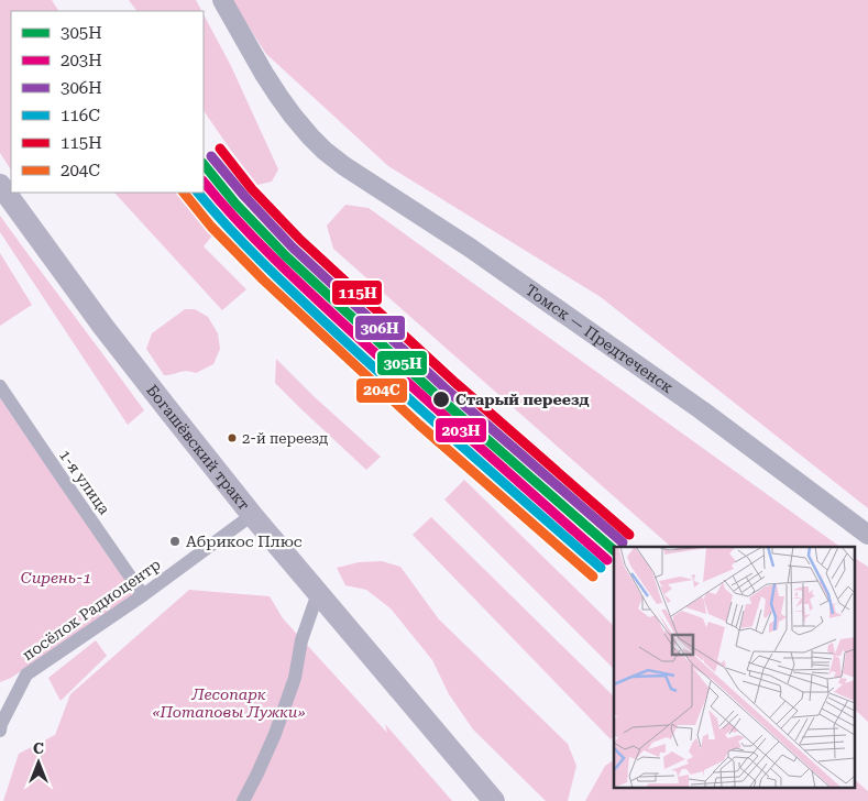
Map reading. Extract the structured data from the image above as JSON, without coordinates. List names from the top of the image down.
{
  "streets": {
    "main road": ["Томск — Предтеченск", "Богашёвский тракт"],
    "street": ["1-я улица", "посёлок Радиоцентр"]
  },
  "crossings": [
    ["Богашёвский тракт", "посёлок Радиоцентр"],
    ["1-я улица", "посёлок Радиоцентр"]
  ],
  "parks": ["Сирень-1", "Лесопарк «Потаповы Лужки»"],
  "places": ["Старый переезд", "2-й переезд", "Абрикос Плюс"],
  "lines": [
    "transit line 115Н",
    "transit line 306Н",
    "transit line 305Н",
    "transit line 203Н",
    "transit line 116С",
    "transit line 204С"
  ],
  "legend": [
    "305Н",
    "203Н",
    "306Н",
    "116С",
    "115Н",
    "204С"
  ],
  "north": "top"
}
